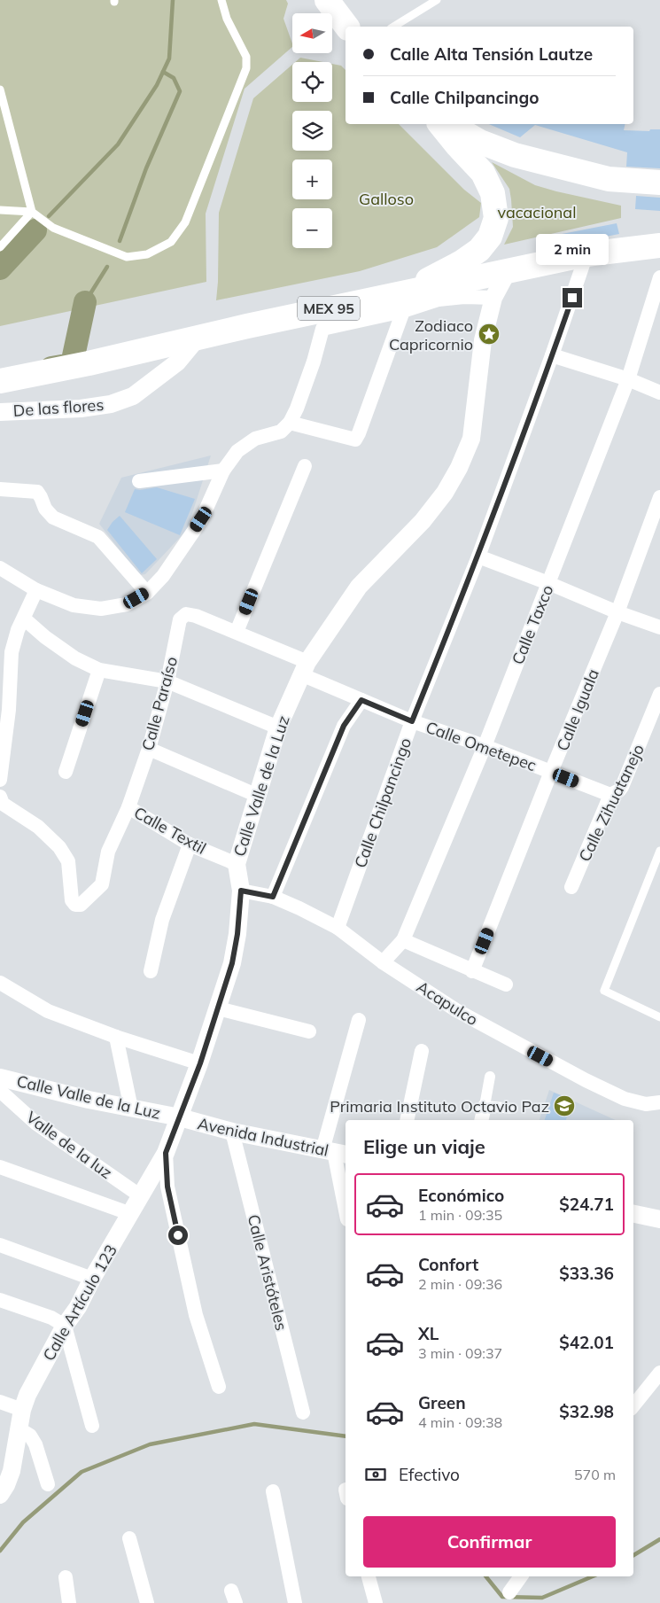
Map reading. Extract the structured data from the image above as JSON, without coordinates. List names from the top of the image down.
{
  "streets": {
    "highway": ["MEX 95"],
    "street": [
      "De las flores",
      "Calle Taxco",
      "Calle Paraíso",
      "Calle Iguala",
      "Calle Ometepec",
      "Calle Valle de la Luz",
      "Calle Chilpancingo",
      "Calle Zihuatanejo",
      "Calle Textil",
      "Acapulco",
      "Avenida Industrial",
      "Valle de la luz",
      "Calle Aristóteles",
      "Calle Artículo 123"
    ]
  },
  "crossings": [
    ["MEX 95", "De las flores"],
    ["MEX 95", "Calle Valle de la Luz"],
    ["MEX 95", "Calle Chilpancingo"],
    ["Calle Taxco", "Calle Ometepec"],
    ["Calle Taxco", "Acapulco"],
    ["Calle Paraíso", "Calle Ometepec"],
    ["Calle Paraíso", "Calle Valle de la Luz"],
    ["Calle Paraíso", "Calle Textil"],
    ["Calle Iguala", "Calle Ometepec"],
    ["Calle Ometepec", "Calle Valle de la Luz"],
    ["Calle Ometepec", "Calle Chilpancingo"],
    ["Calle Ometepec", "Calle Zihuatanejo"],
    ["Calle Valle de la Luz", "Calle Textil"],
    ["Calle Valle de la Luz", "Acapulco"],
    ["Calle Valle de la Luz", "Avenida Industrial"],
    ["Calle Valle de la Luz", "Calle Artículo 123"],
    ["Calle Chilpancingo", "Acapulco"],
    ["Avenida Industrial", "Calle Aristóteles"],
    ["Avenida Industrial", "Calle Artículo 123"],
    ["Valle de la luz", "Calle Artículo 123"]
  ],
  "parks": ["Galloso", "vacacional"],
  "places": {
    "place": ["Zodiaco Capricornio"],
    "school or university": ["Primaria Instituto Octavio Paz"]
  },
  "north": "left",
  "page": {
    "map_buttons": ["+", "−"],
    "banner": ["Calle Alta Tensión Lautze", "Calle Chilpancingo"],
    "bubble": "2 min",
    "heading": "Elige un viaje",
    "list": [
      {
        "name": "Económico",
        "note": "1 min · 09:35",
        "value": "$24.71"
      },
      {
        "name": "Confort",
        "note": "2 min · 09:36",
        "value": "$33.36"
      },
      {
        "name": "XL",
        "note": "3 min · 09:37",
        "value": "$42.01"
      },
      {
        "name": "Green",
        "note": "4 min · 09:38",
        "value": "$32.98"
      }
    ],
    "pay": ["Efectivo", "570 m"],
    "buttons": "Confirmar"
  }
}
